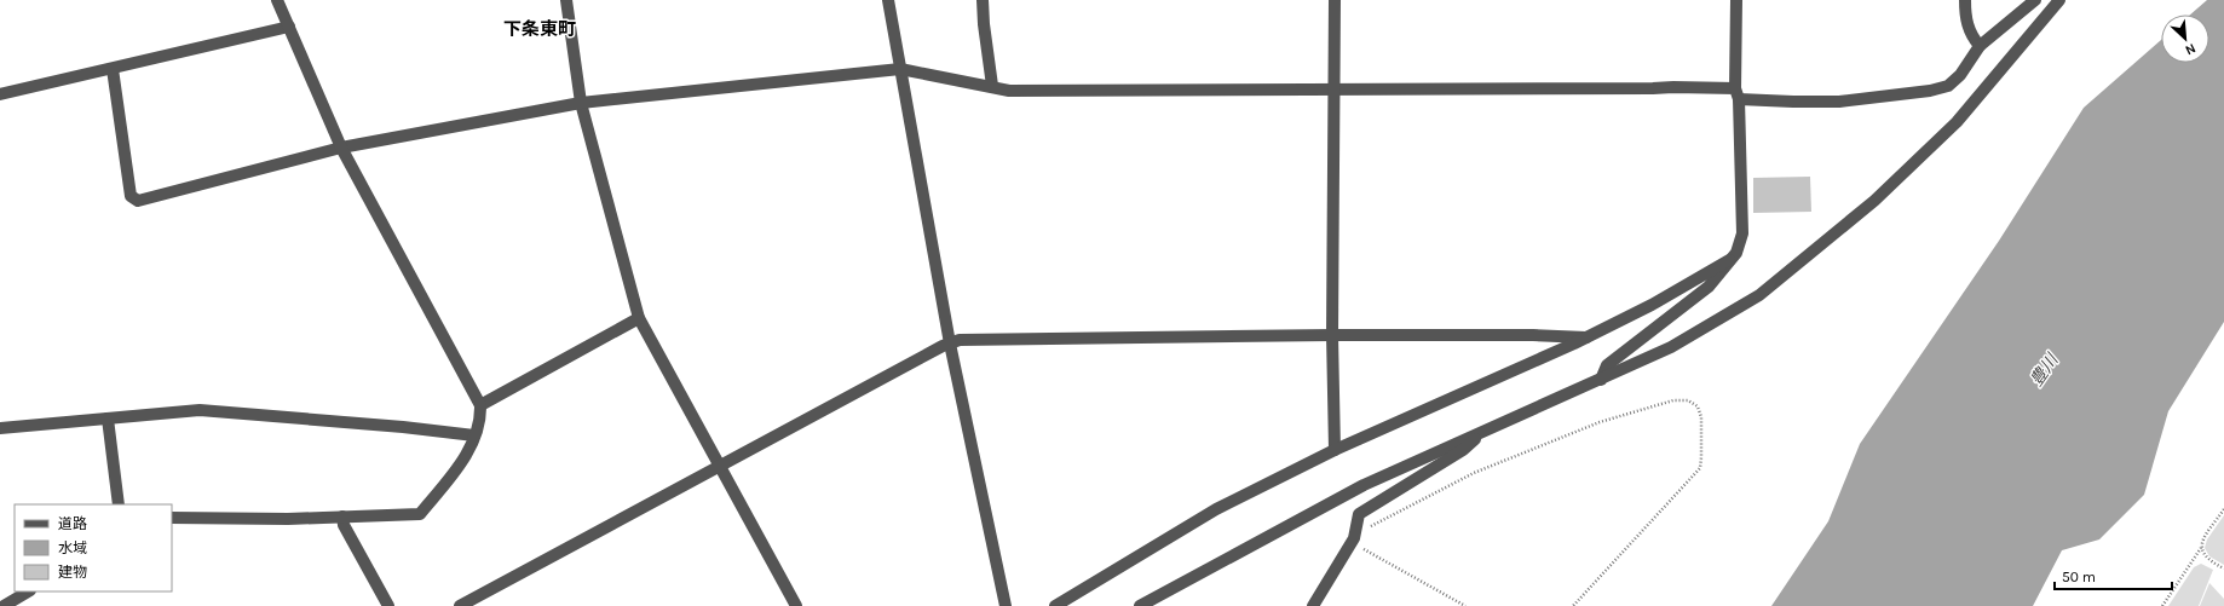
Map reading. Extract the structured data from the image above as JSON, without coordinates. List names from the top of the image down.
{
  "districts": ["下条東町"],
  "water": ["豊川"],
  "legend": ["道路", "水域", "建物"],
  "scale_bar": "50 m",
  "north": "bottom right"
}
